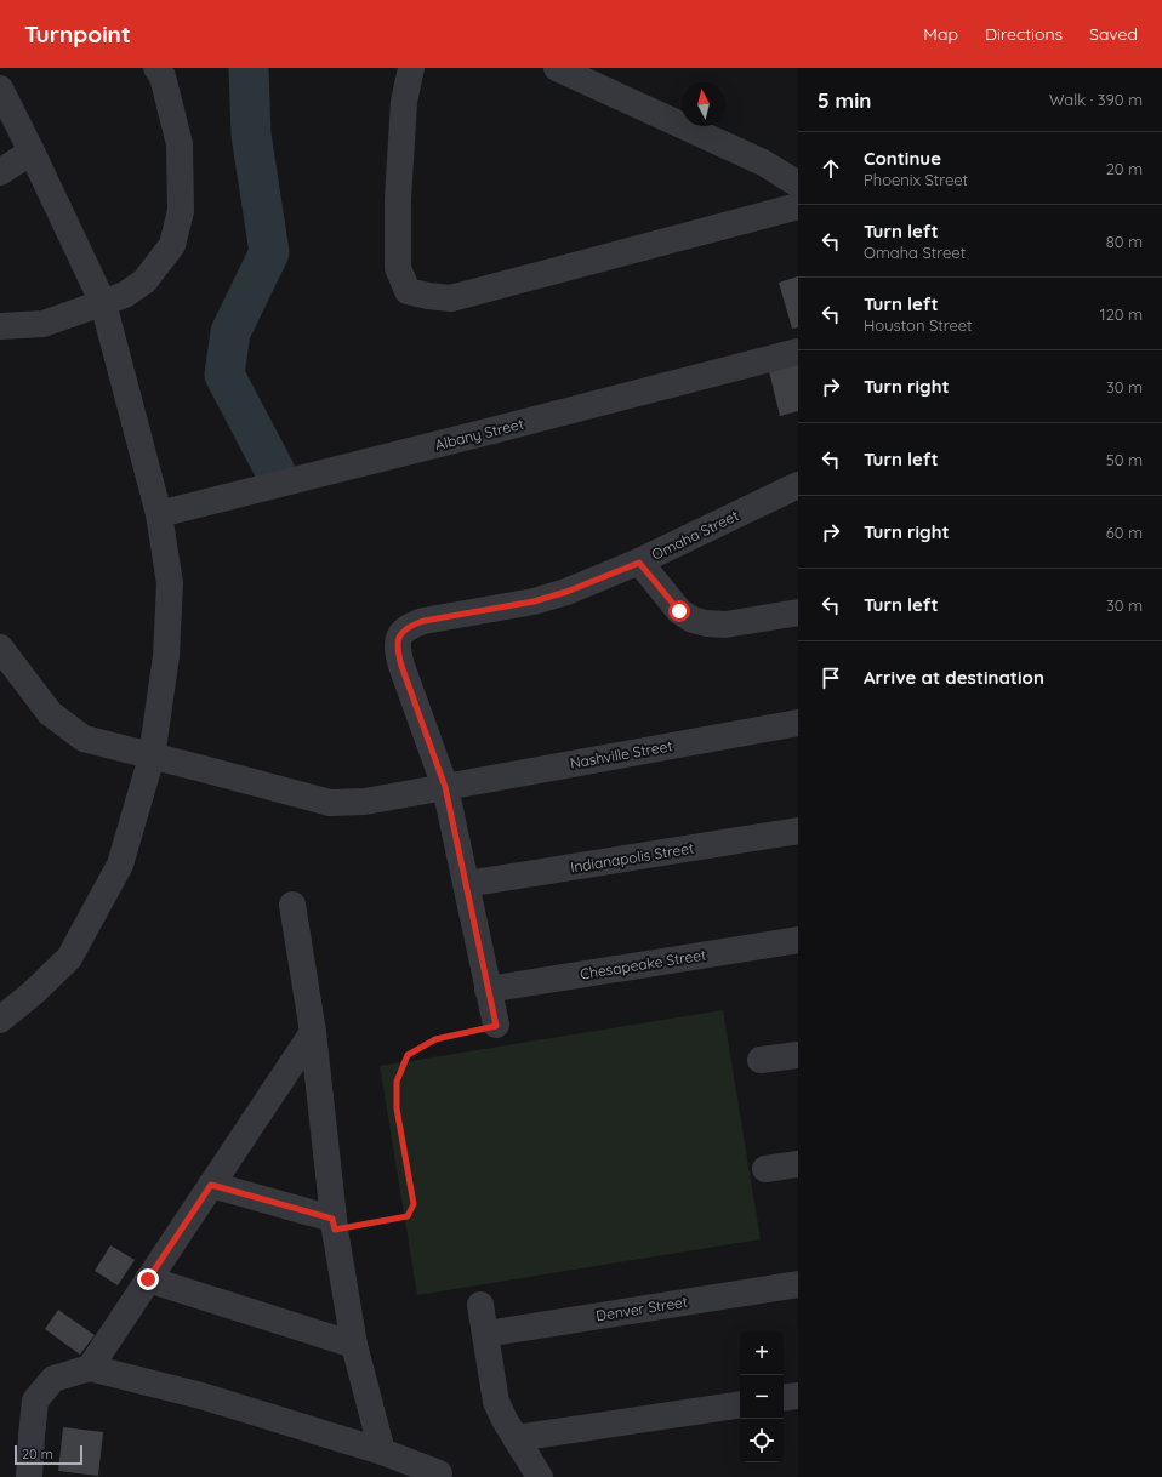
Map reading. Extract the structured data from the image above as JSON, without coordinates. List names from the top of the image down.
{
  "streets": {
    "street": [
      "Albany Street",
      "Omaha Street",
      "Nashville Street",
      "Indianapolis Street",
      "Chesapeake Street",
      "Denver Street"
    ]
  },
  "crossings": [
    ["Omaha Street", "Nashville Street"]
  ],
  "scale_bar": "20 m",
  "north": "top",
  "page": {
    "header": "Turnpoint",
    "nav": ["Map", "Directions", "Saved"],
    "heading": ["5 min", "Walk · 390 m"],
    "list": [
      ["Continue", "Phoenix Street", "20 m"],
      ["Turn left", "Omaha Street", "80 m"],
      ["Turn left", "Houston Street", "120 m"],
      ["Turn right", "30 m"],
      ["Turn left", "50 m"],
      ["Turn right", "60 m"],
      ["Turn left", "30 m"],
      "Arrive at destination"
    ],
    "map_buttons": ["+", "−"],
    "scale": "20 m"
  }
}
